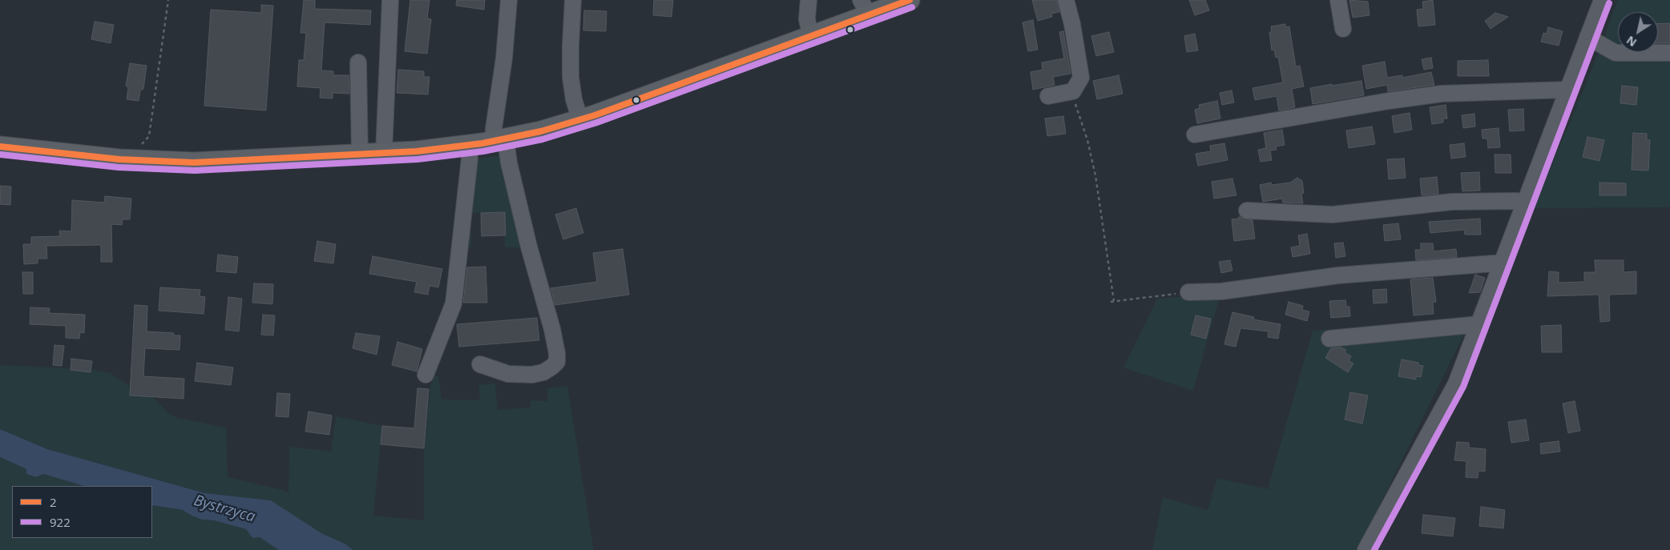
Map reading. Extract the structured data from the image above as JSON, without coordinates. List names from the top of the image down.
{
  "water": ["Bystrzyca"],
  "lines": ["transit line 2", "transit line 922"],
  "legend": ["2", "922"],
  "north": "bottom left"
}
